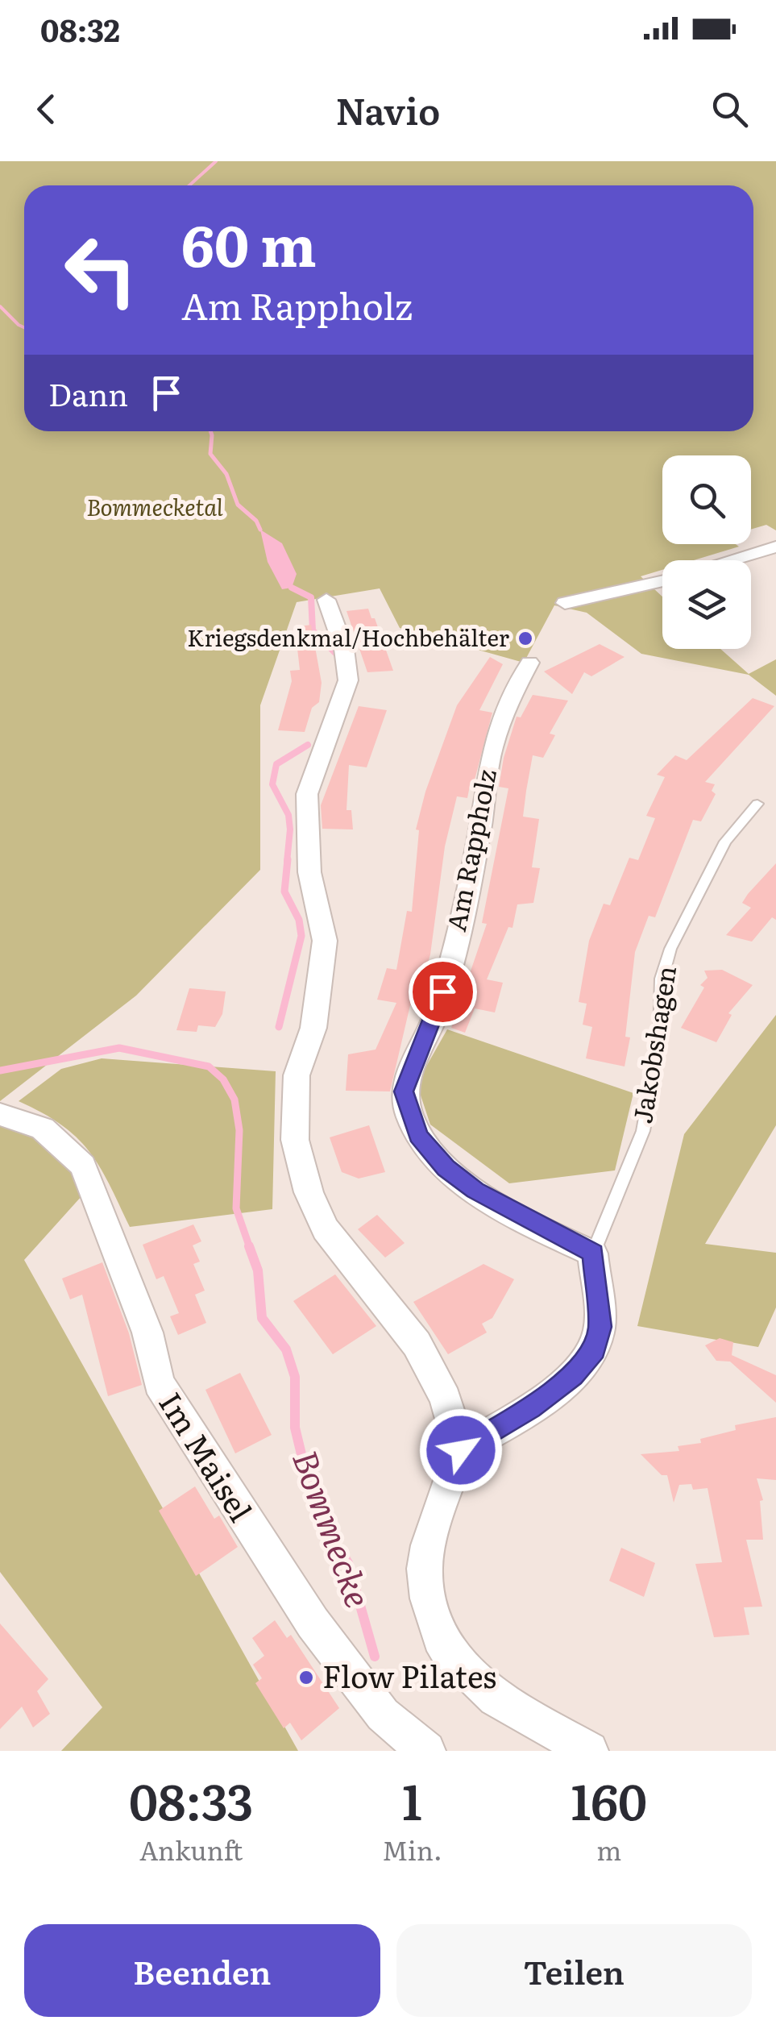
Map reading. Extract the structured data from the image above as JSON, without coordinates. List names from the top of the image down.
{
  "streets": {
    "street": ["Am Rappholz", "Im Maisel"],
    "lane": ["Jakobshagen"]
  },
  "crossings": [
    ["Am Rappholz", "Jakobshagen"]
  ],
  "water": ["Bommecke"],
  "parks": ["Bommecketal"],
  "places": ["Kriegsdenkmal/Hochbehälter", "Flow Pilates"],
  "page": {
    "status": "08:32",
    "header": "Navio",
    "turn": ["60 m", "Am Rappholz"],
    "then": "Dann",
    "eta": [
      "08:33",
      "Ankunft",
      "1",
      "Min.",
      "160",
      "m"
    ],
    "buttons": ["Beenden", "Teilen"]
  }
}
